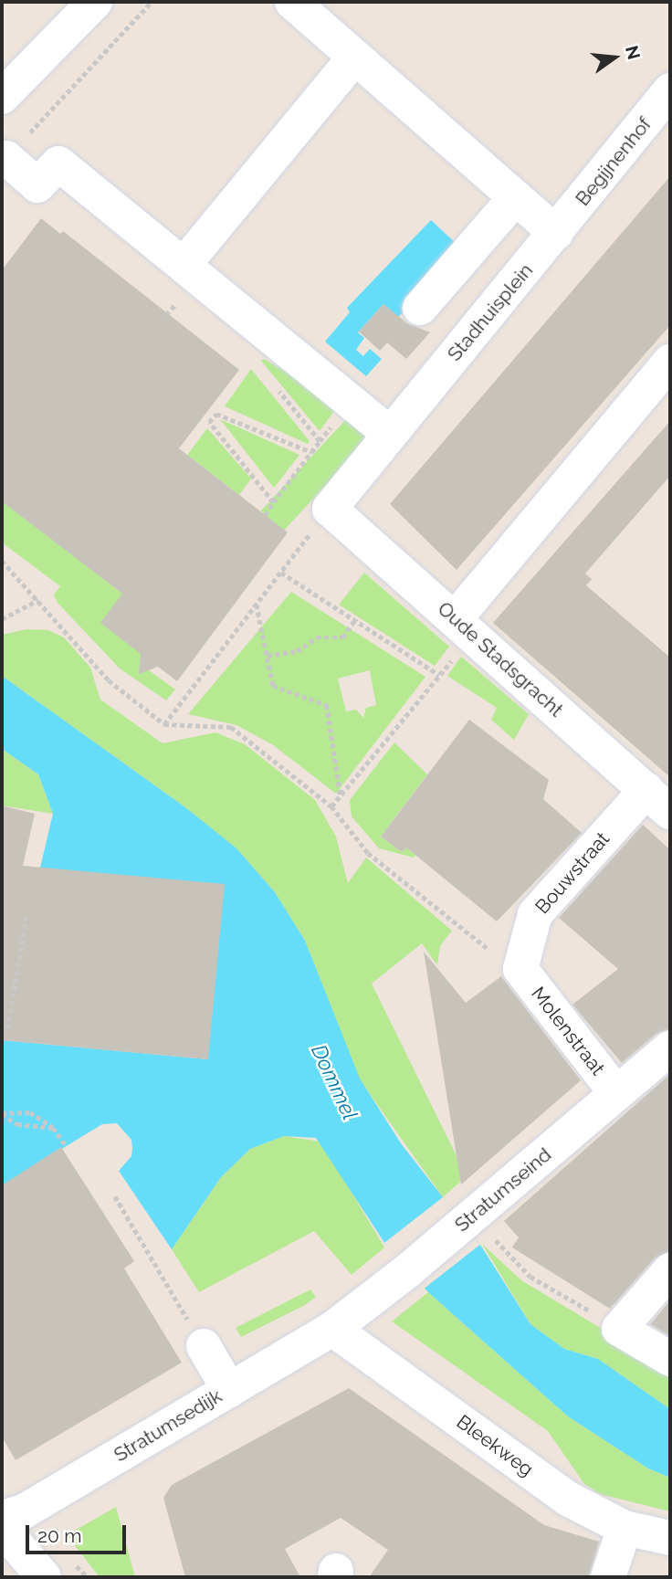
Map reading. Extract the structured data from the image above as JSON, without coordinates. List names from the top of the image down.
{
  "streets": {
    "street": [
      "Begijnenhof",
      "Stadhuisplein",
      "Oude Stadsgracht",
      "Bouwstraat",
      "Molenstraat",
      "Stratumseind",
      "Stratumsedijk",
      "Bleekweg"
    ]
  },
  "crossings": [
    ["Begijnenhof", "Stadhuisplein"],
    ["Stadhuisplein", "Oude Stadsgracht"],
    ["Oude Stadsgracht", "Bouwstraat"],
    ["Bouwstraat", "Molenstraat"],
    ["Molenstraat", "Stratumseind"],
    ["Stratumseind", "Stratumsedijk"],
    ["Stratumseind", "Bleekweg"],
    ["Stratumsedijk", "Bleekweg"]
  ],
  "water": ["Dommel"],
  "scale_bar": "20 m",
  "north": "right"
}
